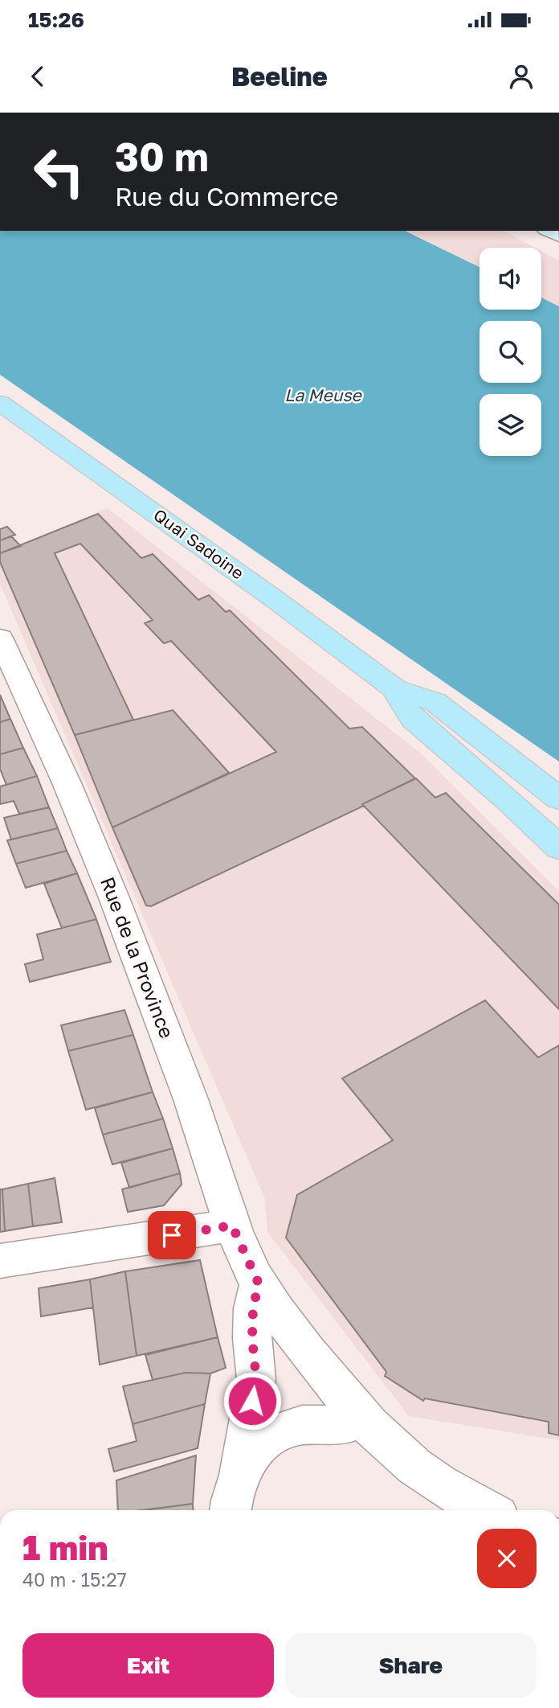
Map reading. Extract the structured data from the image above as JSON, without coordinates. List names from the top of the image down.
{
  "streets": {
    "main road": ["Quai Sadoine"],
    "street": ["Rue de la Province"]
  },
  "water": ["La Meuse"],
  "page": {
    "status": "15:26",
    "header": "Beeline",
    "turn": ["30 m", "Rue du Commerce"],
    "heading": ["1 min", "40 m · 15:27"],
    "buttons": ["Exit", "Share"]
  }
}
